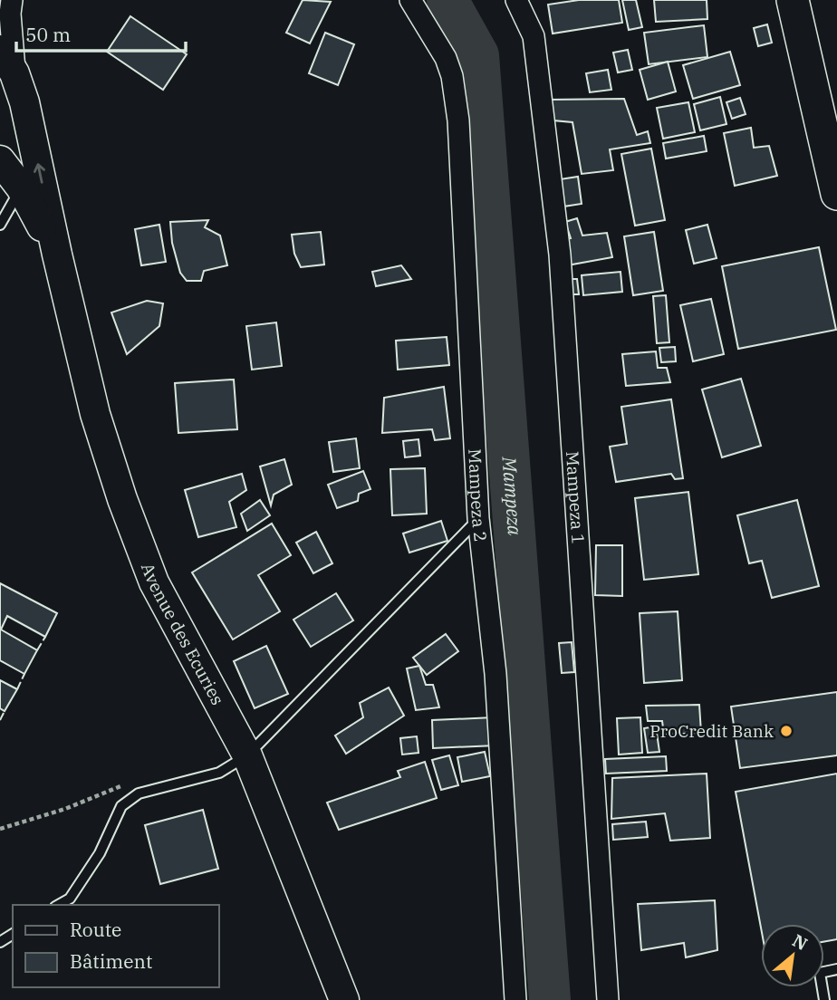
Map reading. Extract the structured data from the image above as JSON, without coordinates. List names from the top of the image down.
{
  "streets": {
    "street": ["Mampeza 2", "Mampeza 1", "Avenue des Ecuries"]
  },
  "water": ["Mampeza"],
  "places": ["ProCredit Bank"],
  "legend": ["Route", "Bâtiment"],
  "scale_bar": "50 m",
  "north": "top right"
}
